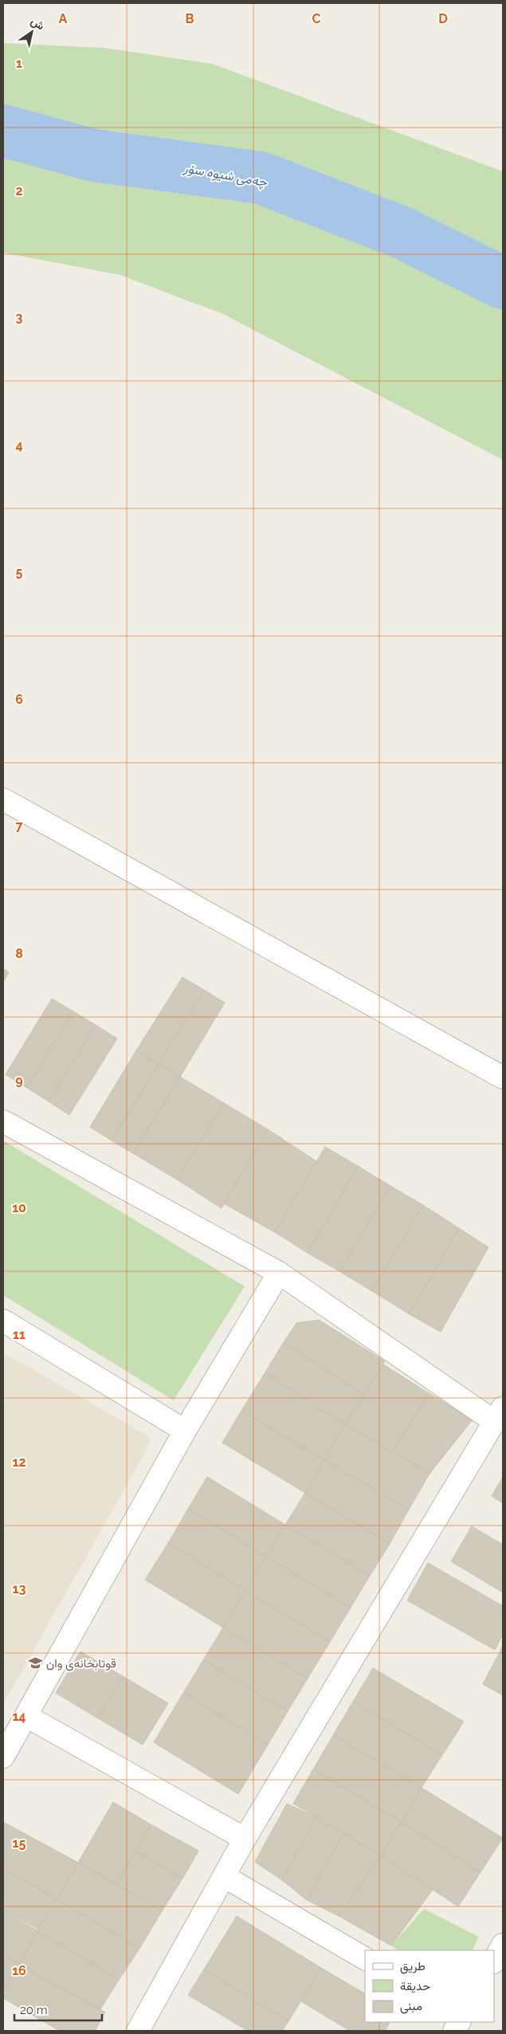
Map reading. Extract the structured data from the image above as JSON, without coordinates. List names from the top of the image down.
{
  "water": ["چەمی شیوە سۆر"],
  "places": {
    "school or university": ["قوتابخانەی وان"]
  },
  "legend": ["طريق", "حديقة", "مبنى"],
  "scale_bar": "20 m",
  "north": "top right",
  "grid": {
    "columns": [
      "A",
      "B",
      "C",
      "D"
    ],
    "rows": [
      "1",
      "2",
      "3",
      "4",
      "5",
      "6",
      "7",
      "8",
      "9",
      "10",
      "11",
      "12",
      "13",
      "14",
      "15",
      "16"
    ]
  }
}
